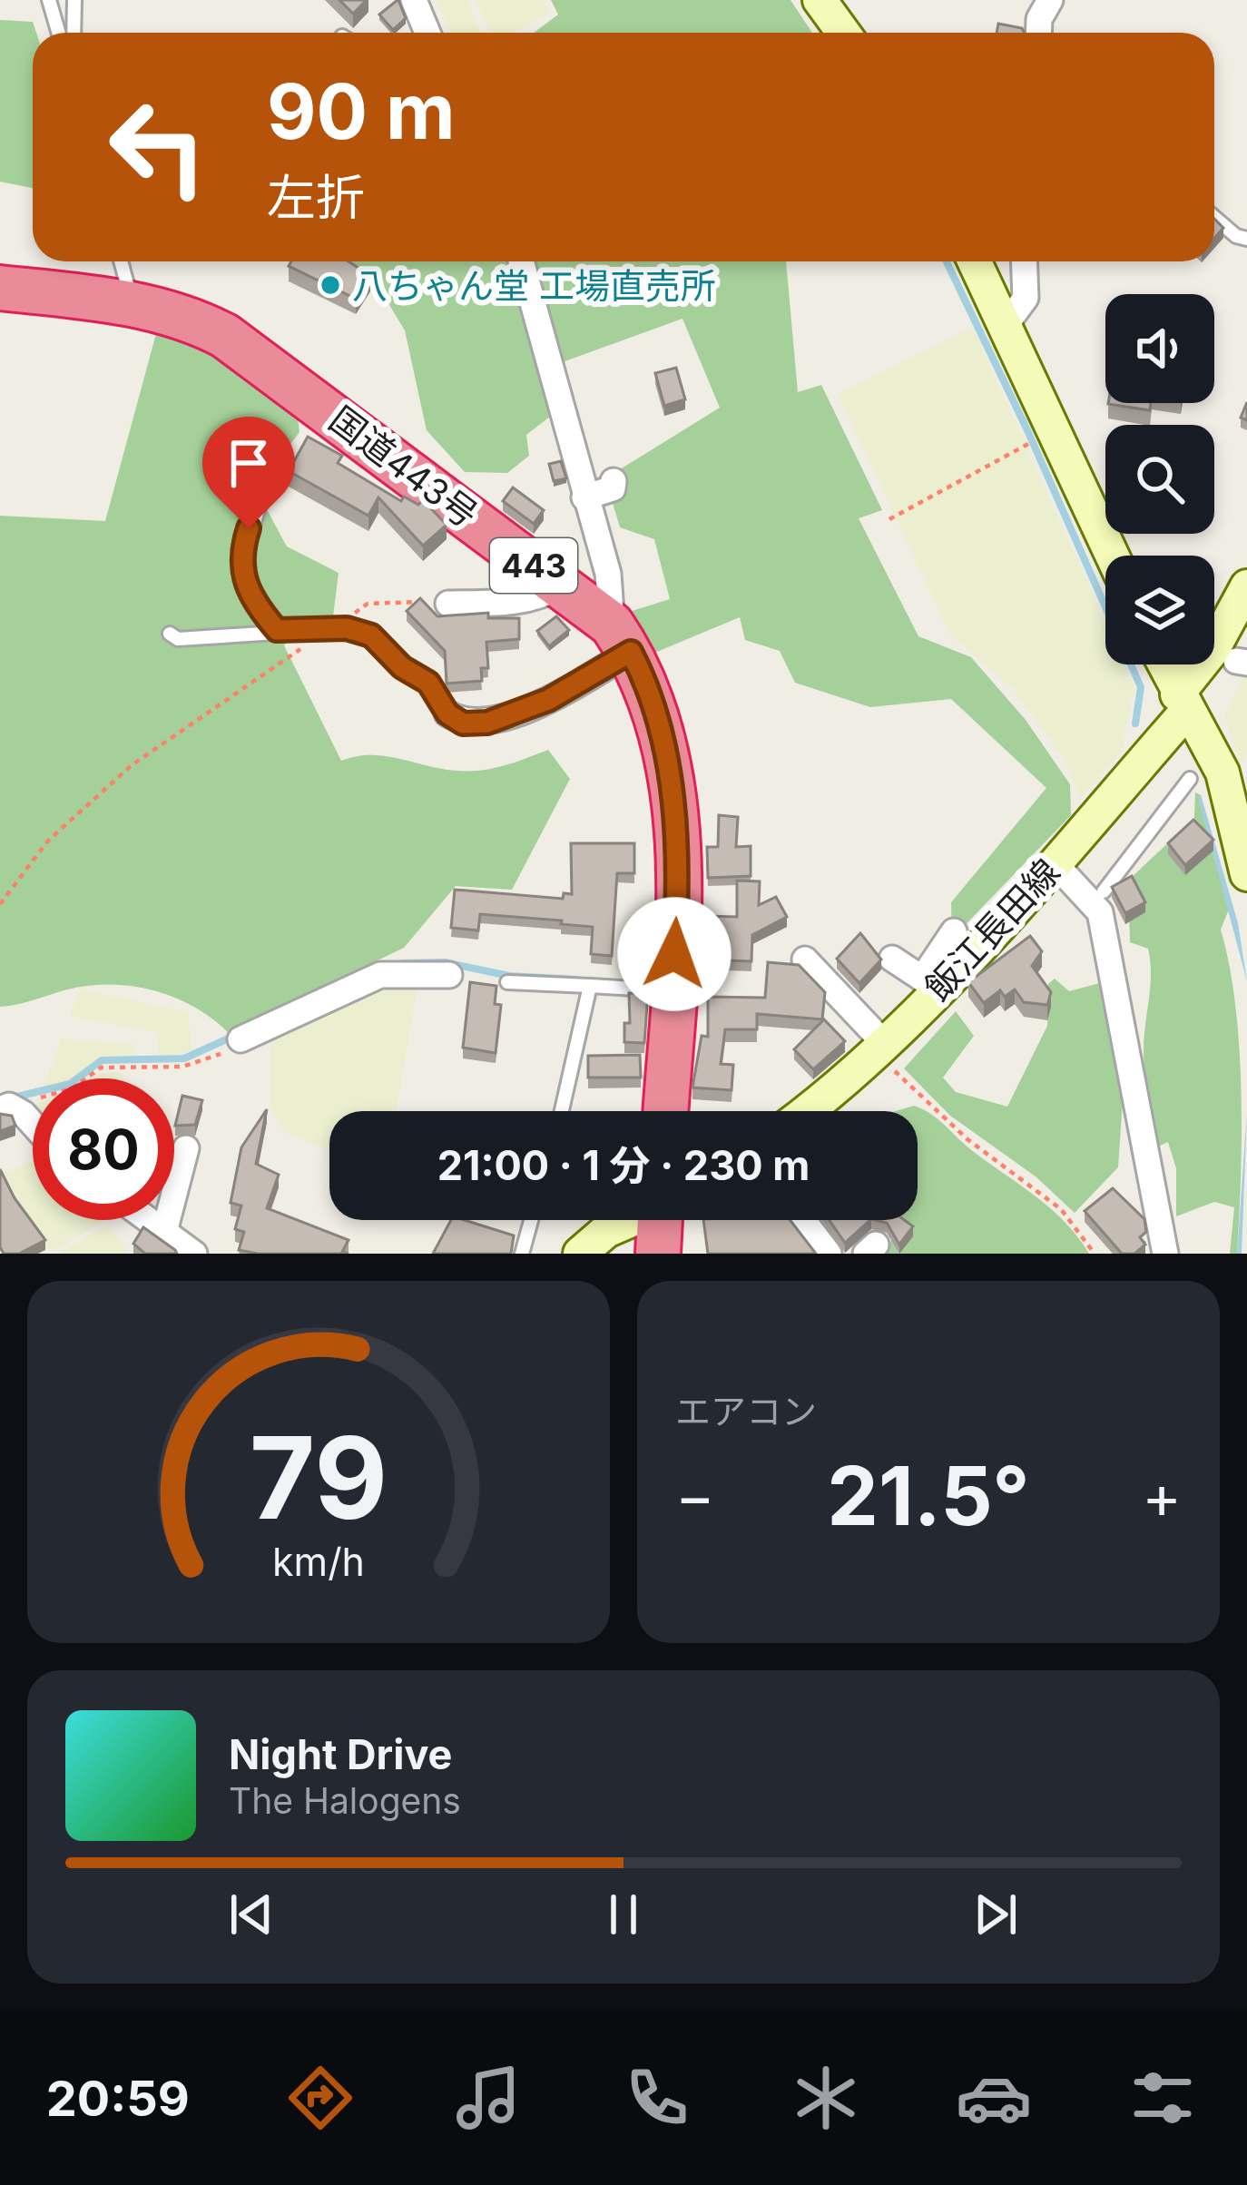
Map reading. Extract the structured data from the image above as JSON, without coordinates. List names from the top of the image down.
{
  "streets": {
    "highway": ["国道443号", "443"],
    "main road": ["飯江長田線"]
  },
  "places": ["八ちゃん堂 工場直売所"],
  "page": {
    "turn": ["90 m", "左折"],
    "limit": "80",
    "trip": "21:00 · 1 分 · 230 m",
    "tile": "エアコン",
    "heat": ["−", "21.5°", "+"],
    "song": ["Night Drive", "The Halogens"],
    "tabs": "20:59",
    "gauge": ["79", "km/h"]
  }
}
